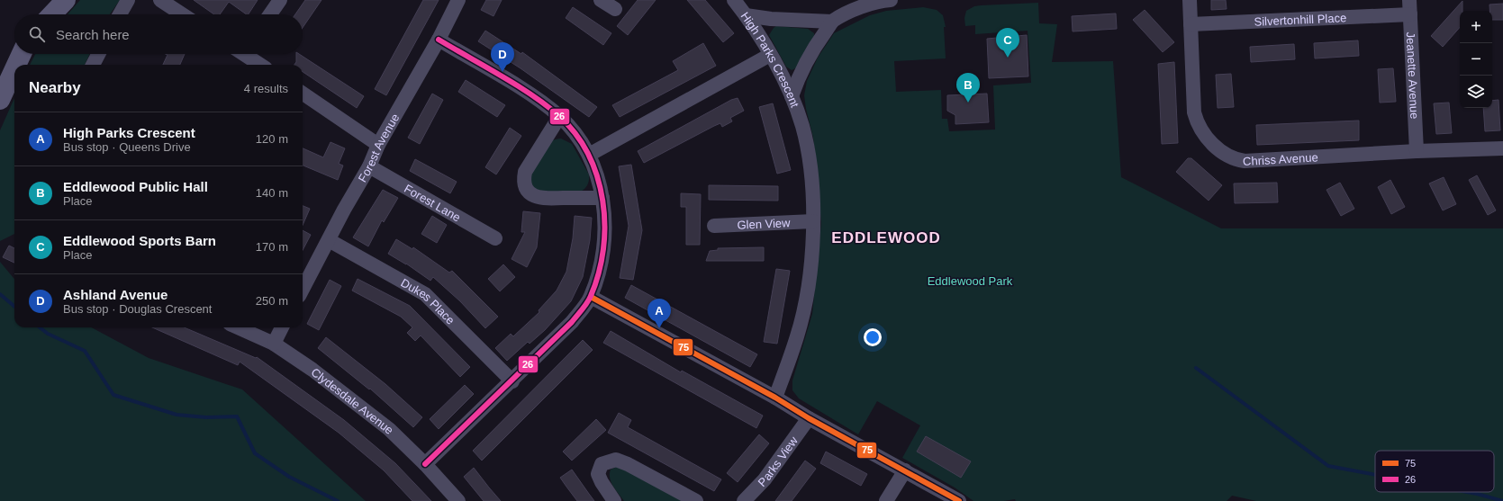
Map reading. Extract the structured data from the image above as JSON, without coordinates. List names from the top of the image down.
{
  "streets": {
    "street": [
      "Silvertonhill Place",
      "High Parks Crescent",
      "Jeanette Avenue",
      "Forest Avenue",
      "Chriss Avenue",
      "Forest Lane",
      "Glen View",
      "Dukes Place",
      "Clydesdale Avenue",
      "Parks View"
    ]
  },
  "crossings": [
    ["Silvertonhill Place", "Jeanette Avenue"],
    ["Silvertonhill Place", "Chriss Avenue"],
    ["High Parks Crescent", "Glen View"],
    ["Jeanette Avenue", "Chriss Avenue"],
    ["Forest Avenue", "Forest Lane"],
    ["Forest Avenue", "Dukes Place"]
  ],
  "districts": ["EDDLEWOOD"],
  "parks": ["Eddlewood Park"],
  "lines": ["transit line 26", "transit line 75"],
  "legend": ["75", "26"],
  "page": {
    "map_buttons": ["+", "−"],
    "search": "Search here",
    "pins": [
      "C",
      "D",
      "B",
      "A"
    ],
    "heading": ["Nearby", "4 results"],
    "list": [
      {
        "mark": "A",
        "name": "High Parks Crescent",
        "note": "Bus stop · Queens Drive",
        "value": "120 m"
      },
      {
        "mark": "B",
        "name": "Eddlewood Public Hall",
        "note": "Place",
        "value": "140 m"
      },
      {
        "mark": "C",
        "name": "Eddlewood Sports Barn",
        "note": "Place",
        "value": "170 m"
      },
      {
        "mark": "D",
        "name": "Ashland Avenue",
        "note": "Bus stop · Douglas Crescent",
        "value": "250 m"
      }
    ]
  }
}
